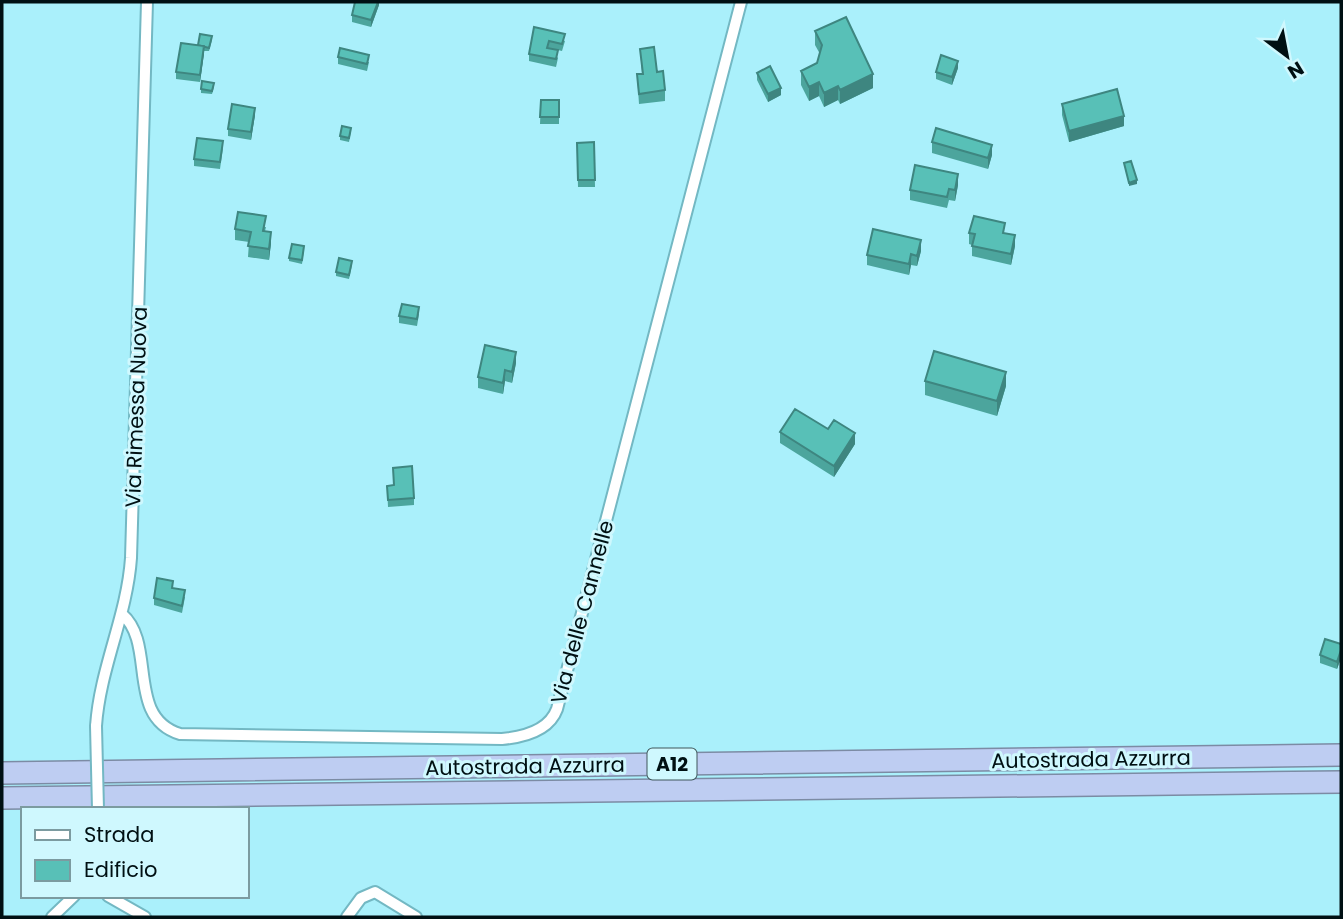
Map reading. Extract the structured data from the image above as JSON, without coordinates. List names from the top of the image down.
{
  "streets": {
    "highway": ["Autostrada Azzurra", "A12"],
    "street": ["Via Rimessa Nuova", "Via delle Cannelle"]
  },
  "crossings": [
    ["Via Rimessa Nuova", "Via delle Cannelle"]
  ],
  "legend": ["Strada", "Edificio"],
  "north": "bottom right"
}
